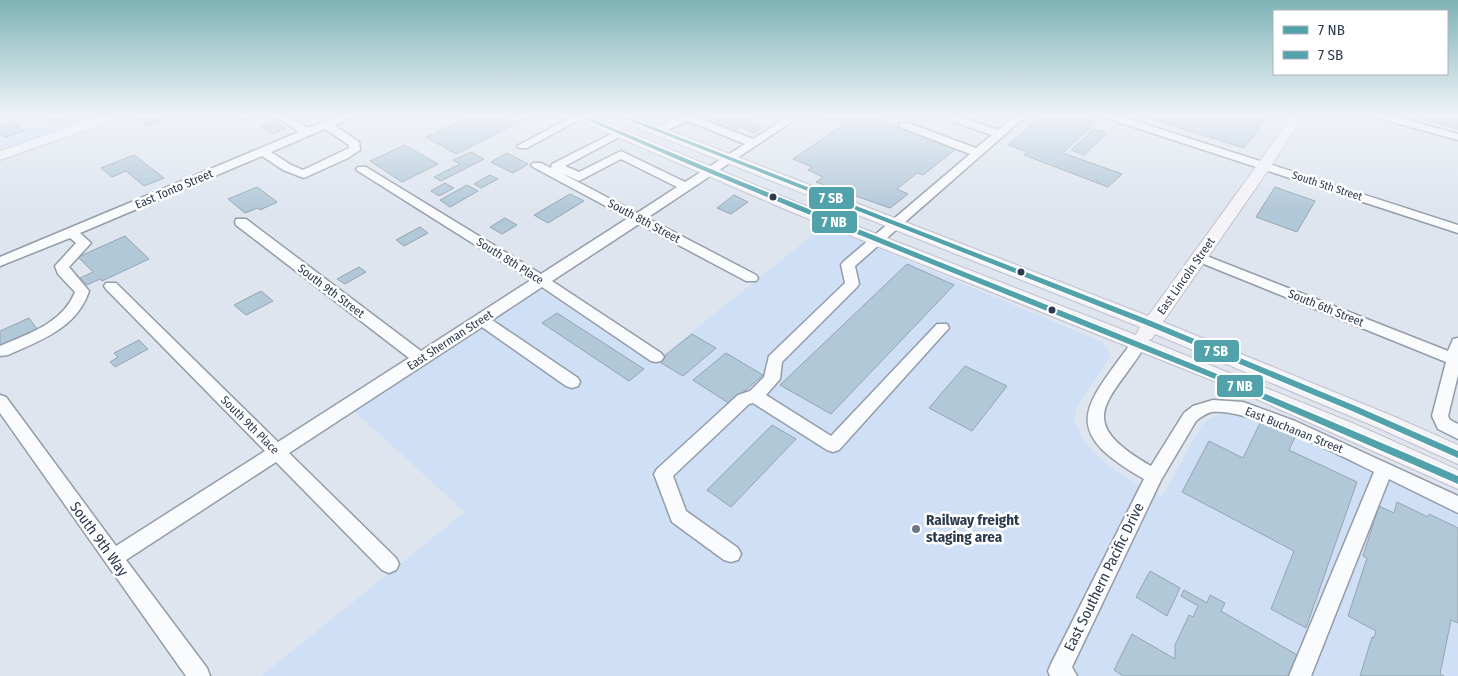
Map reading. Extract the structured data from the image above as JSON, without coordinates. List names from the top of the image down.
{
  "streets": {
    "main road": ["East Lincoln Street"],
    "street": [
      "South 5th Street",
      "East Tonto Street",
      "South 8th Street",
      "South 8th Place",
      "South 9th Street",
      "South 6th Street",
      "East Sherman Street",
      "South 9th Place",
      "East Buchanan Street",
      "South 9th Way",
      "East Southern Pacific Drive"
    ]
  },
  "crossings": [
    ["South 5th Street", "East Lincoln Street"],
    ["South 8th Street", "East Sherman Street"],
    ["South 8th Place", "East Sherman Street"],
    ["East Lincoln Street", "South 6th Street"],
    ["East Lincoln Street", "East Buchanan Street"],
    ["East Lincoln Street", "East Southern Pacific Drive"],
    ["South 9th Street", "East Sherman Street"],
    ["East Sherman Street", "South 9th Place"],
    ["East Sherman Street", "South 9th Way"],
    ["East Buchanan Street", "East Southern Pacific Drive"]
  ],
  "places": ["Railway freight staging area"],
  "legend": ["7 NB", "7 SB"]
}
